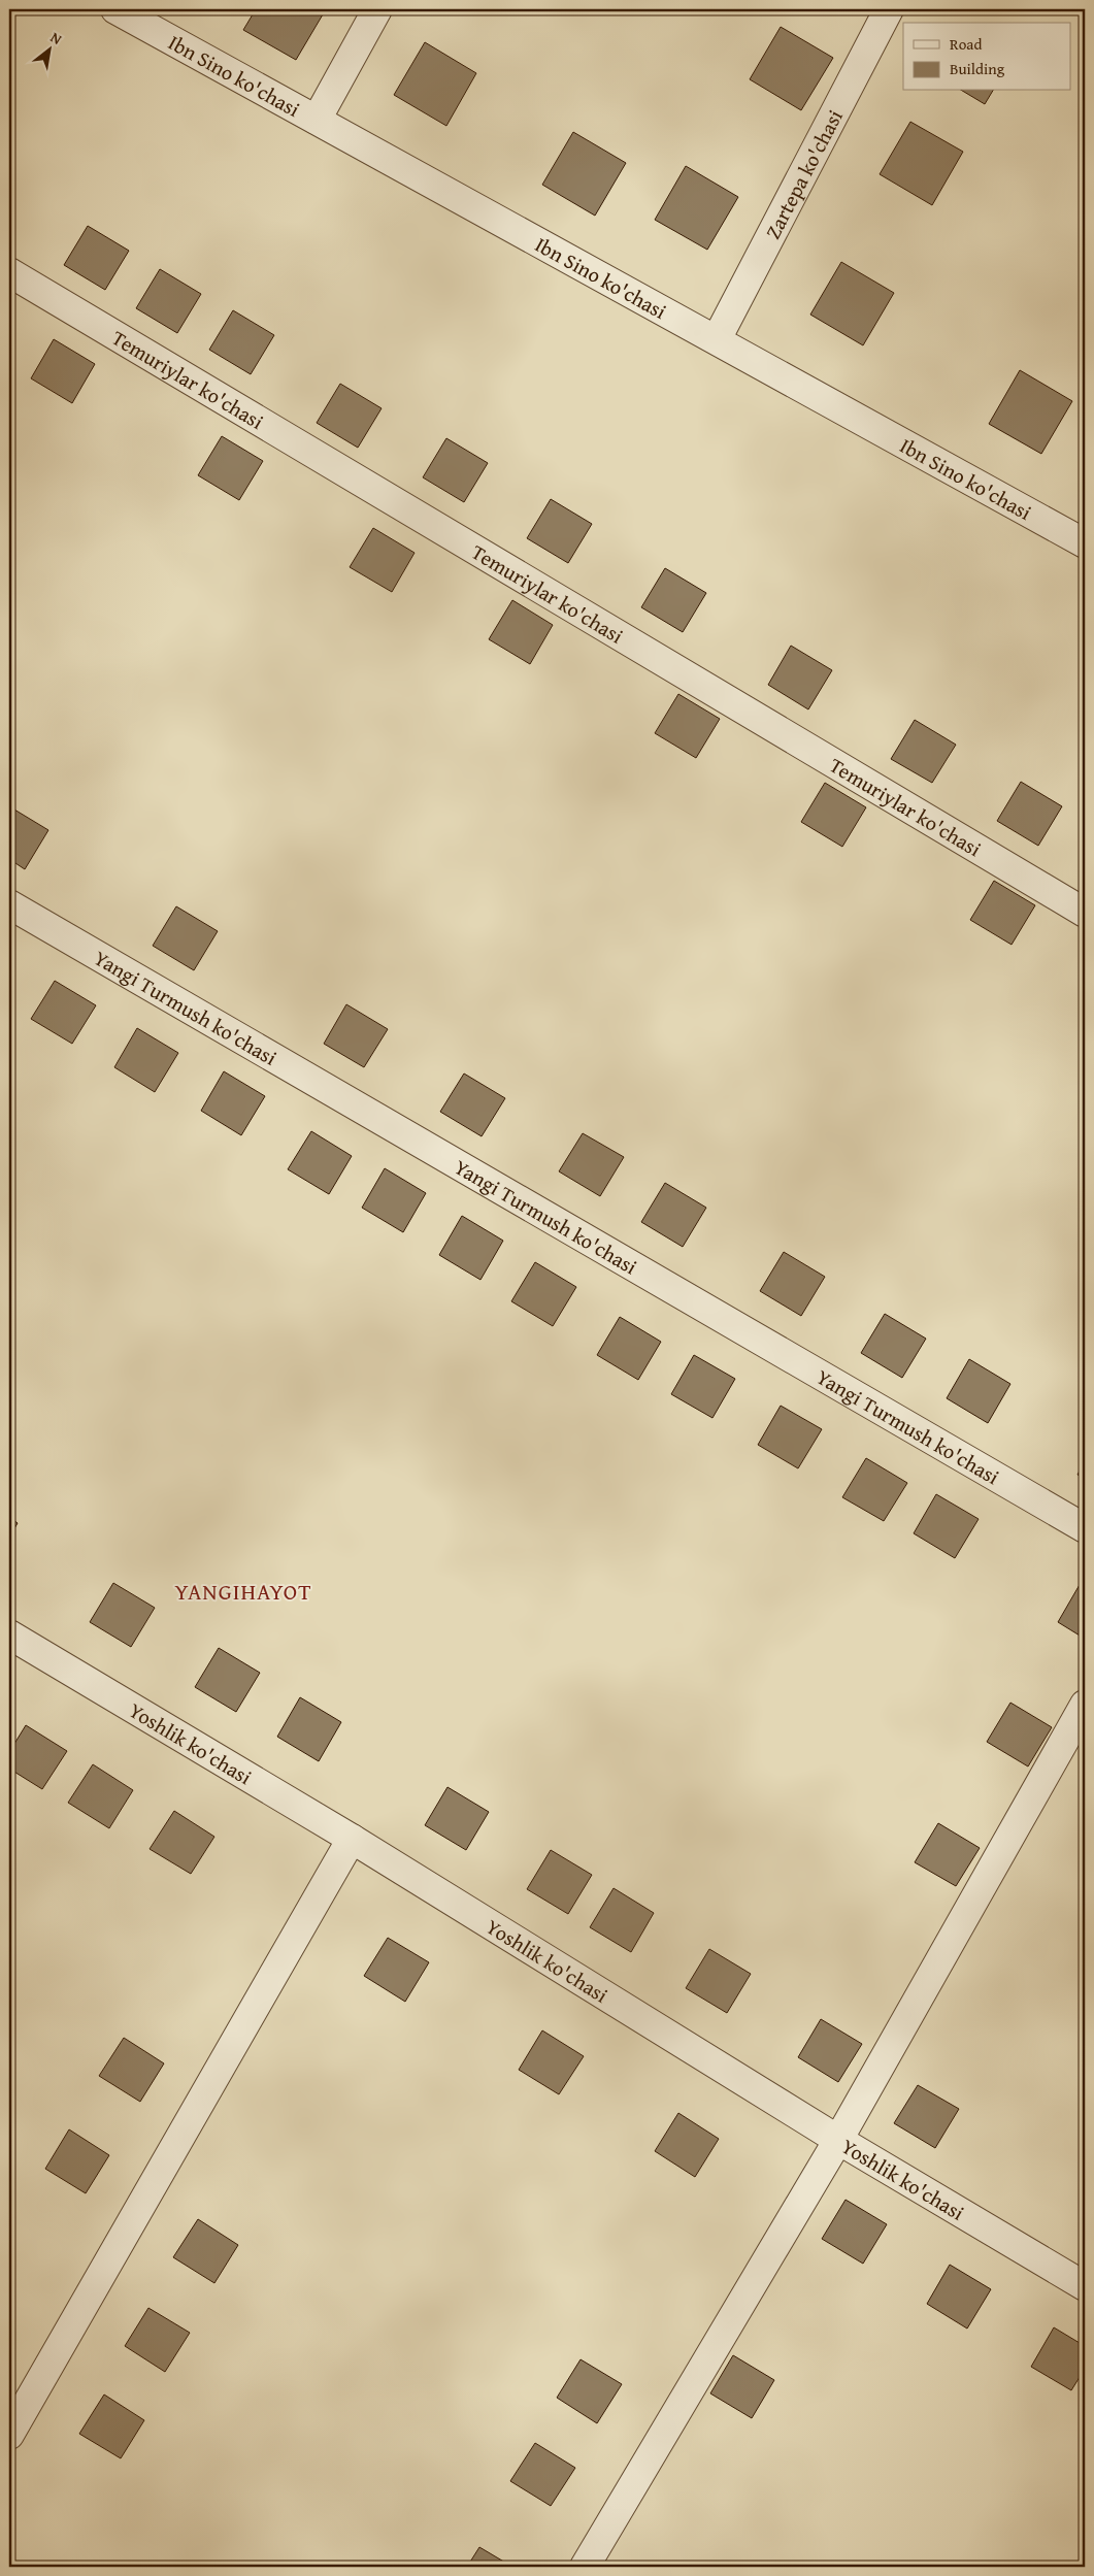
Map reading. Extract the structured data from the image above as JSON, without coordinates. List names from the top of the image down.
{
  "streets": {
    "street": [
      "Ibn Sino ko'chasi",
      "Zartepa ko'chasi",
      "Temuriylar ko'chasi",
      "Yangi Turmush ko'chasi",
      "Yoshlik ko'chasi"
    ]
  },
  "crossings": [
    ["Ibn Sino ko'chasi", "Zartepa ko'chasi"]
  ],
  "districts": ["YANGIHAYOT"],
  "legend": ["Road", "Building"],
  "north": "top right"
}
